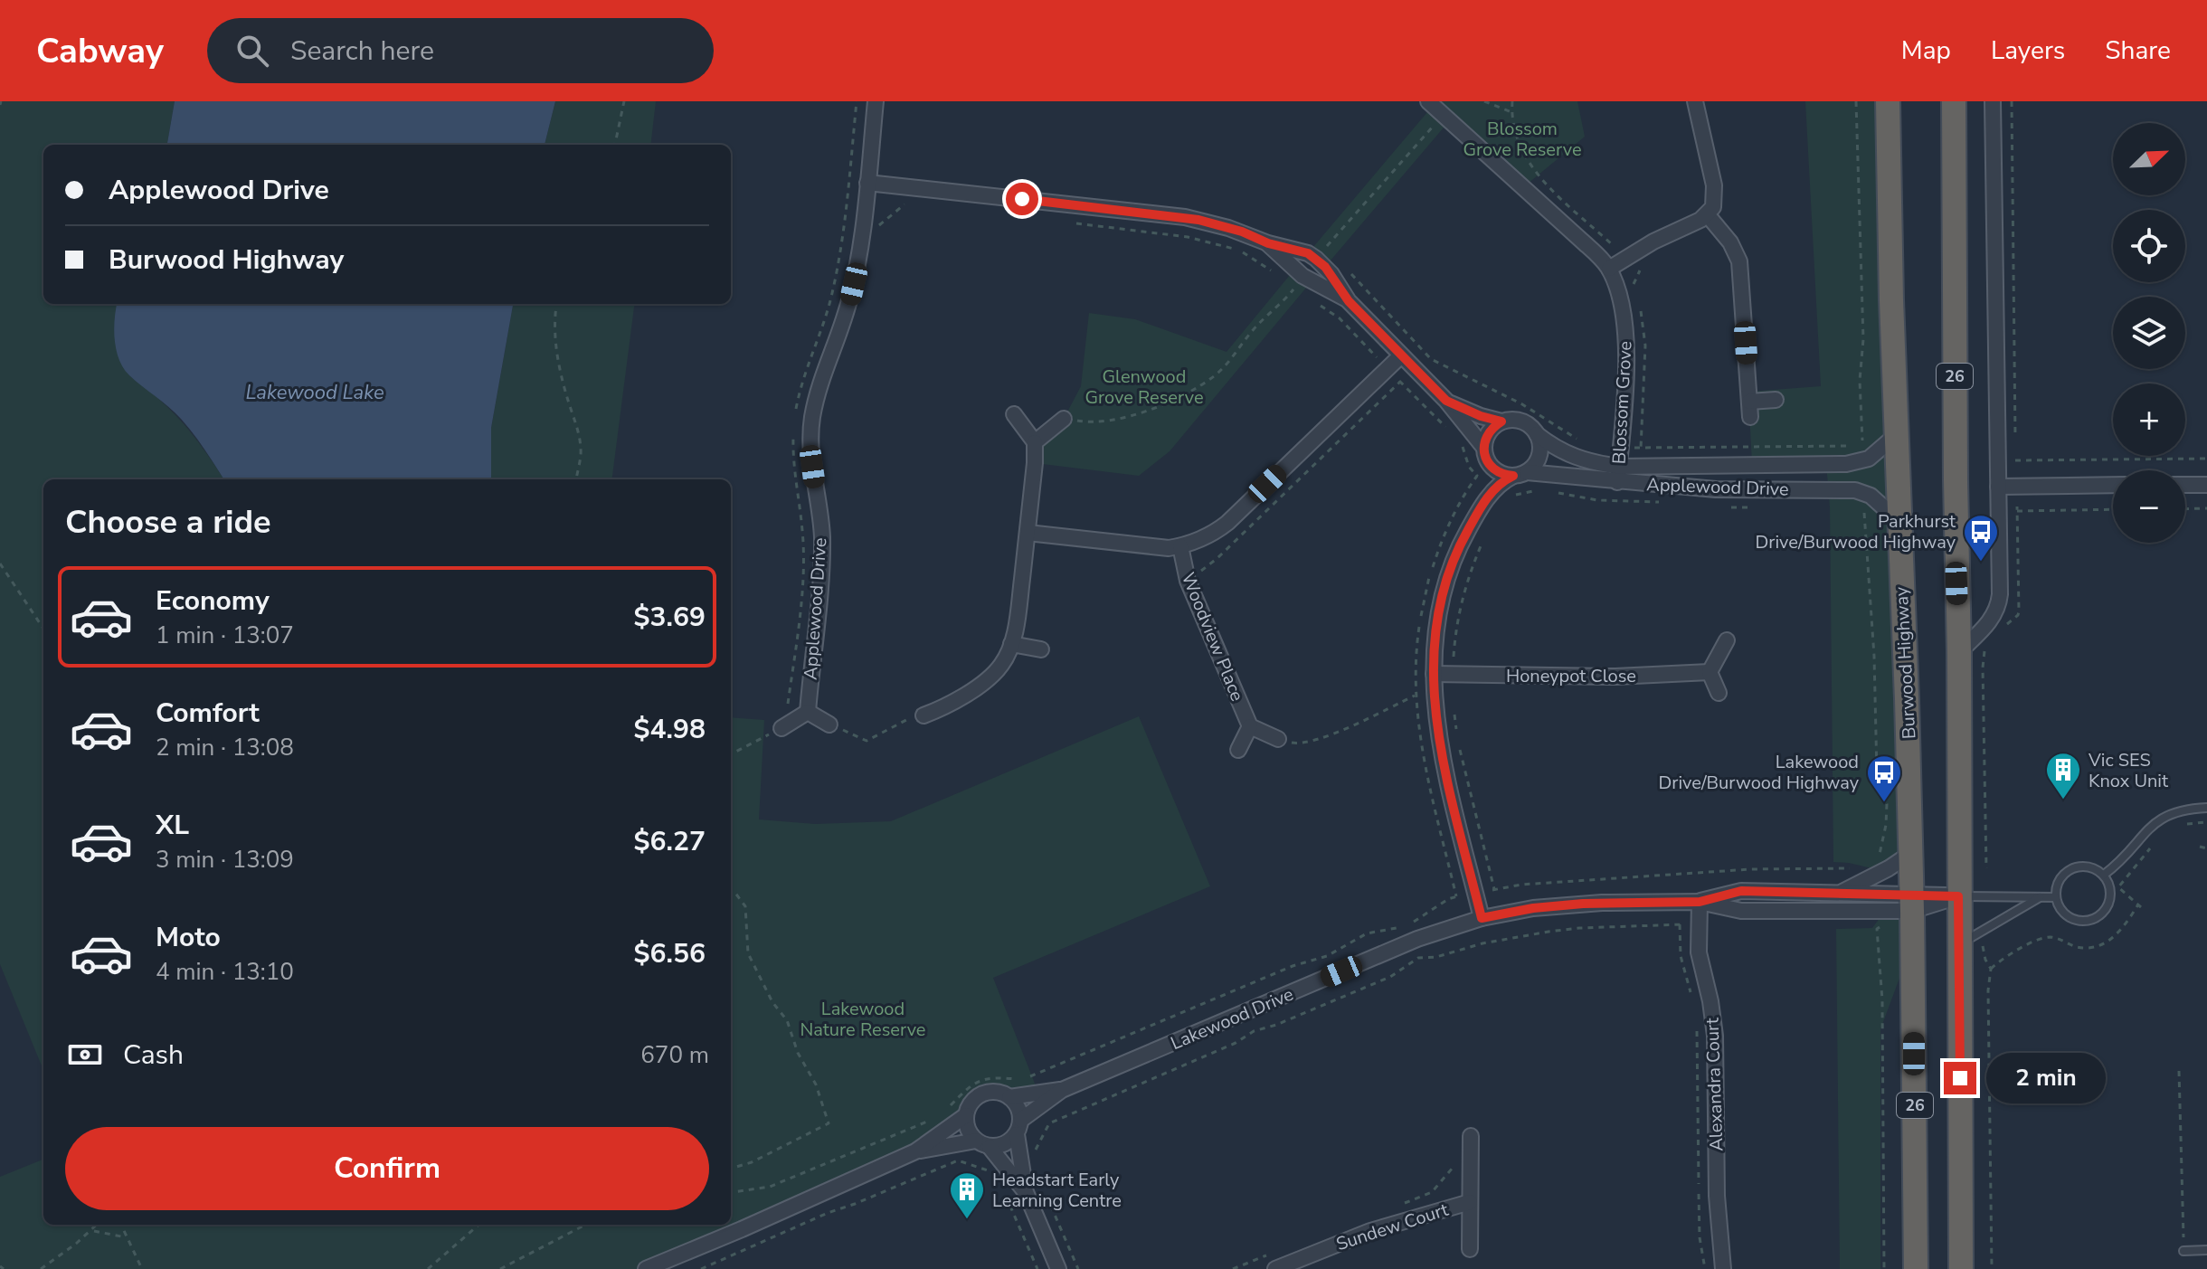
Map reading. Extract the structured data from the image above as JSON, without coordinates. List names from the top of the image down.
{
  "streets": {
    "highway": ["26", "Burwood Highway"],
    "street": [
      "Blossom Grove",
      "Applewood Drive",
      "Woodview Place",
      "Honeypot Close",
      "Lakewood Drive",
      "Alexandra Court",
      "Sundew Court"
    ]
  },
  "crossings": [
    ["26", "Lakewood Drive"],
    ["Blossom Grove", "Applewood Drive"],
    ["Applewood Drive", "Burwood Highway"],
    ["Burwood Highway", "Lakewood Drive"],
    ["Lakewood Drive", "Alexandra Court"]
  ],
  "water": ["Lakewood Lake"],
  "parks": ["Blossom Grove Reserve", "Glenwood Grove Reserve", "Lakewood Nature Reserve"],
  "places": {
    "bus stop": ["Parkhurst Drive/Burwood Highway", "Lakewood Drive/Burwood Highway"],
    "building": ["Vic SES Knox Unit", "Headstart Early Learning Centre"]
  },
  "north": "top right",
  "page": {
    "header": "Cabway",
    "search": "Search here",
    "nav": ["Map", "Layers", "Share"],
    "map_buttons": ["+", "−"],
    "banner": ["Applewood Drive", "Burwood Highway"],
    "heading": "Choose a ride",
    "list": [
      {
        "name": "Economy",
        "note": "1 min · 13:07",
        "value": "$3.69"
      },
      {
        "name": "Comfort",
        "note": "2 min · 13:08",
        "value": "$4.98"
      },
      {
        "name": "XL",
        "note": "3 min · 13:09",
        "value": "$6.27"
      },
      {
        "name": "Moto",
        "note": "4 min · 13:10",
        "value": "$6.56"
      }
    ],
    "pay": ["Cash", "670 m"],
    "bubble": "2 min",
    "buttons": "Confirm"
  }
}
